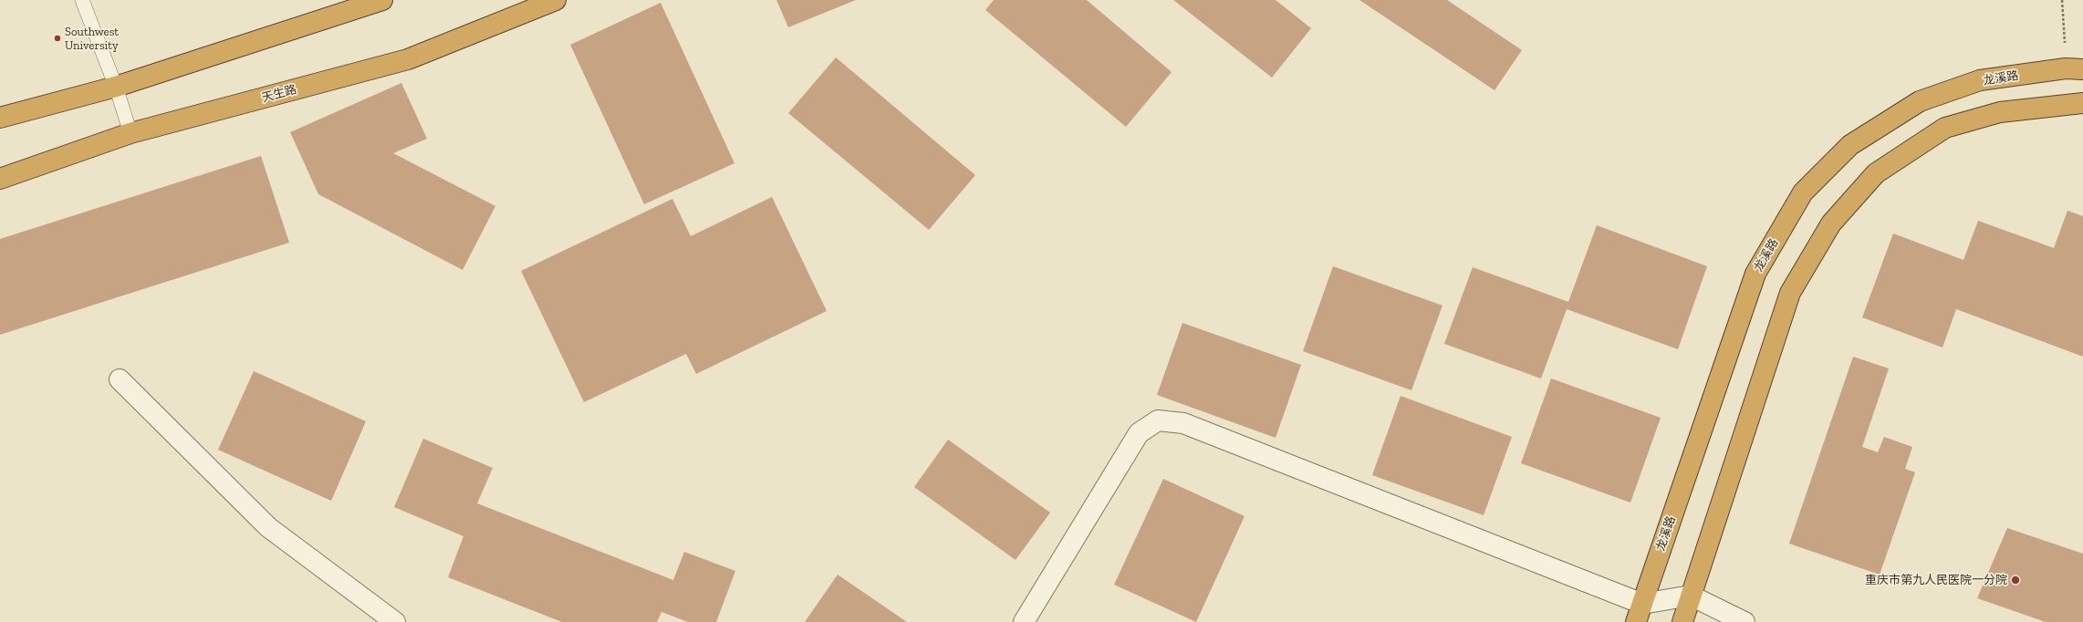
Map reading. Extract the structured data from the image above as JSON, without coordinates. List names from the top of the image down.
{
  "streets": {
    "highway": ["龙溪路", "天生路"]
  },
  "places": ["Southwest University", "重庆市第九人民医院一分院"]
}
